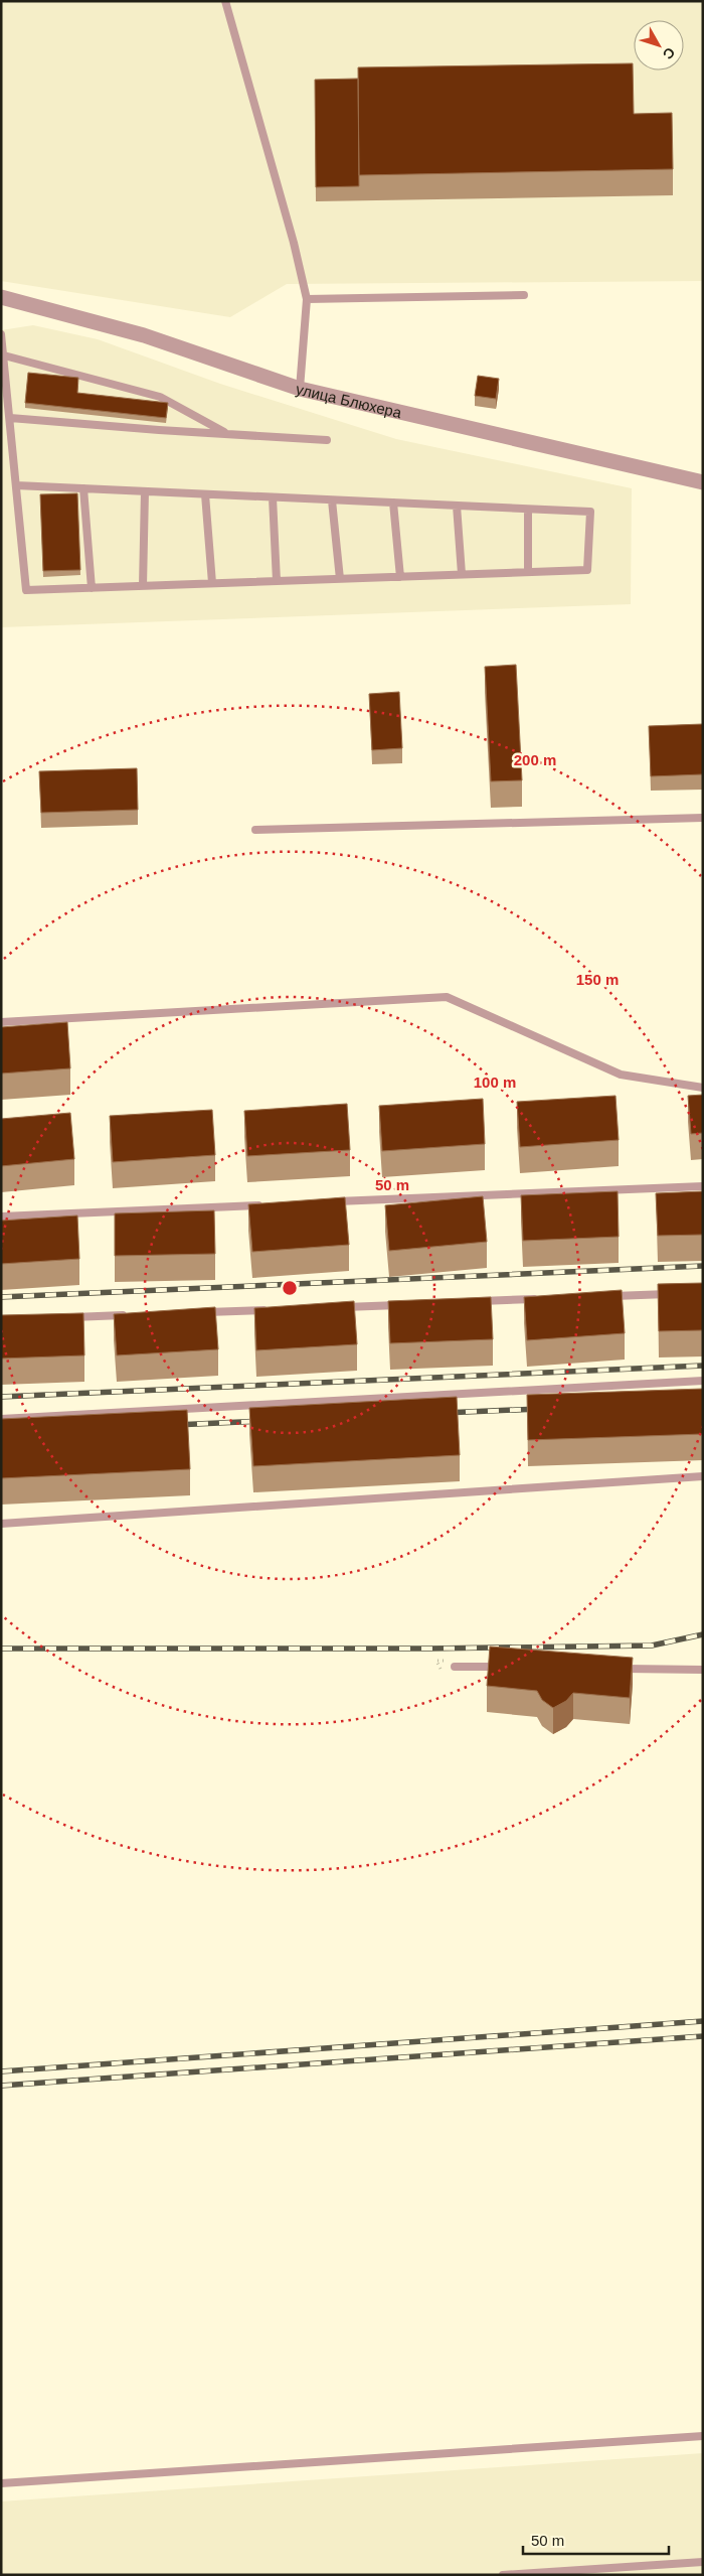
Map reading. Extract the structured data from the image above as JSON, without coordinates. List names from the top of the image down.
{
  "streets": {
    "street": ["улица Блюхера"]
  },
  "scale_bar": "50 m",
  "north": "bottom right",
  "rings": [
    "200 m",
    "150 m",
    "100 m",
    "50 m"
  ]
}
